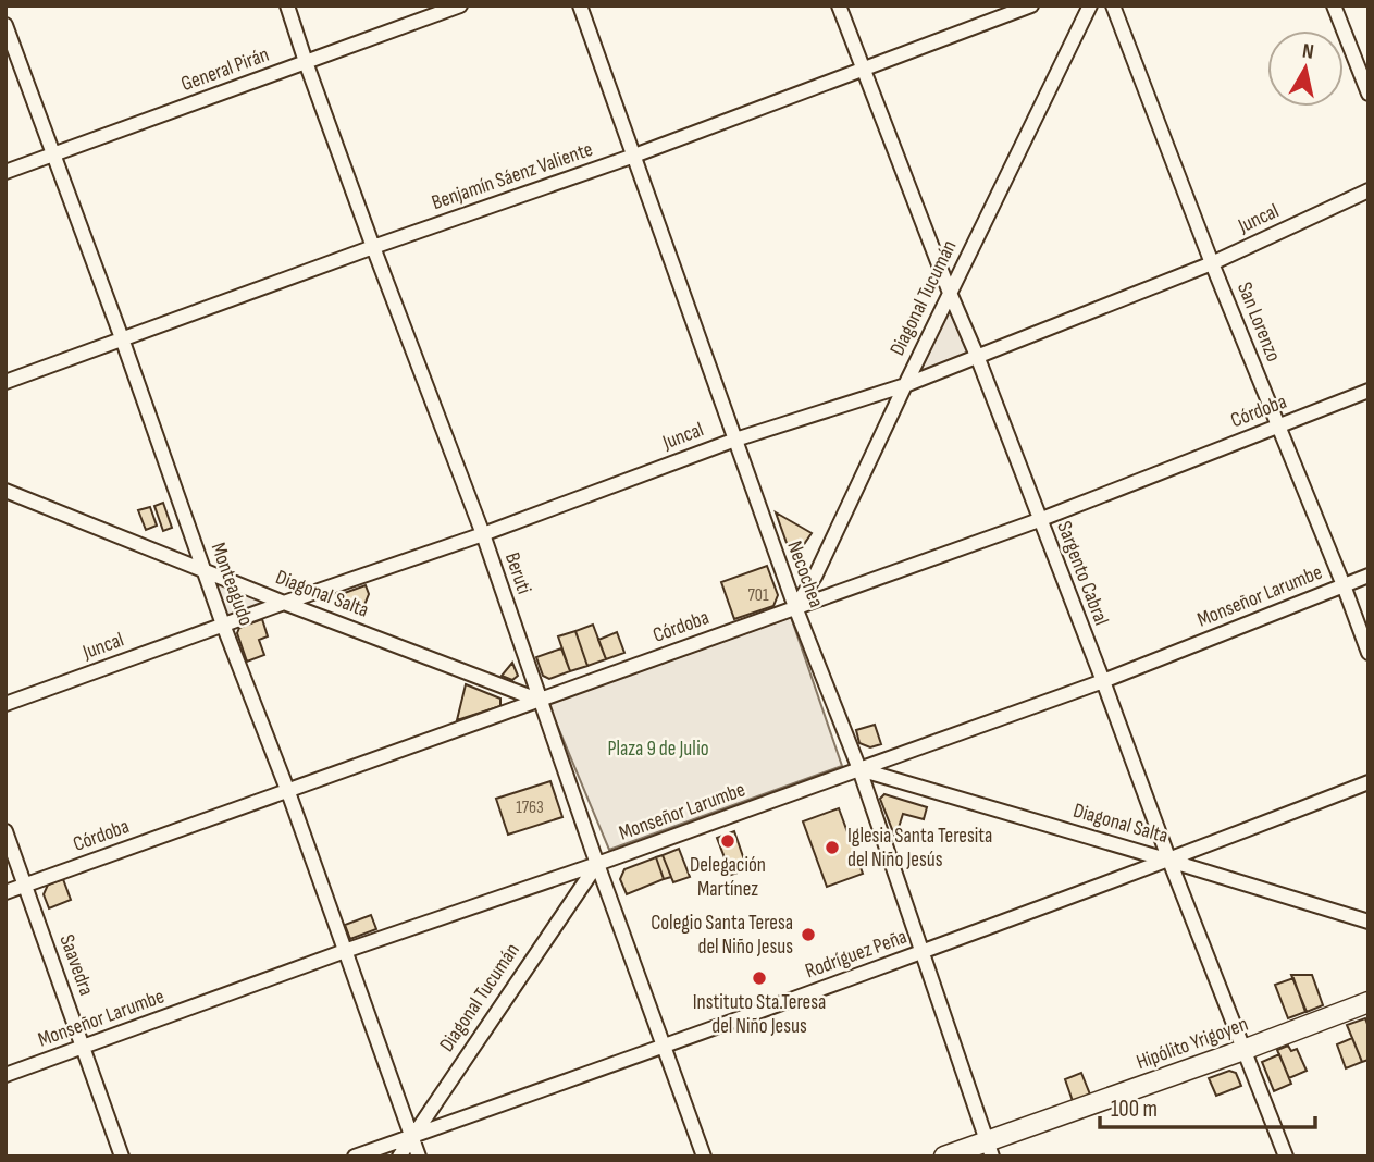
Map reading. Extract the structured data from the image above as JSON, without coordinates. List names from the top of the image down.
{
  "streets": {
    "street": [
      "General Pirán",
      "Benjamín Sáenz Valiente",
      "Juncal",
      "Diagonal Tucumán",
      "San Lorenzo",
      "Córdoba",
      "Beruti",
      "Sargento Cabral",
      "Necochea",
      "Monteagudo",
      "Diagonal Salta",
      "Monseñor Larumbe",
      "Rodríguez Peña",
      "Saavedra",
      "Hipólito Yrigoyen"
    ]
  },
  "crossings": [
    ["General Pirán", "Beruti"],
    ["General Pirán", "Monteagudo"],
    ["Benjamín Sáenz Valiente", "Beruti"],
    ["Benjamín Sáenz Valiente", "Sargento Cabral"],
    ["Benjamín Sáenz Valiente", "Necochea"],
    ["Benjamín Sáenz Valiente", "Monteagudo"],
    ["Juncal", "Diagonal Tucumán"],
    ["Juncal", "San Lorenzo"],
    ["Juncal", "Beruti"],
    ["Juncal", "Sargento Cabral"],
    ["Juncal", "Necochea"],
    ["Juncal", "Monteagudo"],
    ["Juncal", "Diagonal Salta"],
    ["Diagonal Tucumán", "Córdoba"],
    ["Diagonal Tucumán", "Beruti"],
    ["Diagonal Tucumán", "Sargento Cabral"],
    ["Diagonal Tucumán", "Necochea"],
    ["Diagonal Tucumán", "Monteagudo"],
    ["Diagonal Tucumán", "Monseñor Larumbe"],
    ["Diagonal Tucumán", "Rodríguez Peña"],
    ["San Lorenzo", "Córdoba"],
    ["San Lorenzo", "Monseñor Larumbe"],
    ["Córdoba", "Beruti"],
    ["Córdoba", "Sargento Cabral"],
    ["Córdoba", "Necochea"],
    ["Córdoba", "Monteagudo"],
    ["Córdoba", "Diagonal Salta"],
    ["Córdoba", "Saavedra"],
    ["Beruti", "Diagonal Salta"],
    ["Beruti", "Monseñor Larumbe"],
    ["Beruti", "Rodríguez Peña"],
    ["Sargento Cabral", "Diagonal Salta"],
    ["Sargento Cabral", "Monseñor Larumbe"],
    ["Sargento Cabral", "Rodríguez Peña"],
    ["Sargento Cabral", "Hipólito Yrigoyen"],
    ["Necochea", "Diagonal Salta"],
    ["Necochea", "Monseñor Larumbe"],
    ["Necochea", "Rodríguez Peña"],
    ["Necochea", "Hipólito Yrigoyen"],
    ["Monteagudo", "Diagonal Salta"],
    ["Monteagudo", "Monseñor Larumbe"],
    ["Monteagudo", "Rodríguez Peña"],
    ["Diagonal Salta", "Monseñor Larumbe"],
    ["Diagonal Salta", "Rodríguez Peña"],
    ["Monseñor Larumbe", "Saavedra"]
  ],
  "parks": ["Plaza 9 de Julio"],
  "places": [
    "Delegación Martínez",
    "Iglesia Santa Teresita del Niño Jesús",
    "Colegio Santa Teresa del Niño Jesus",
    "Instituto Sta.Teresa del Niño Jesus"
  ],
  "house_numbers": ["701", "1763"],
  "scale_bar": "100 m",
  "north": "top"
}
